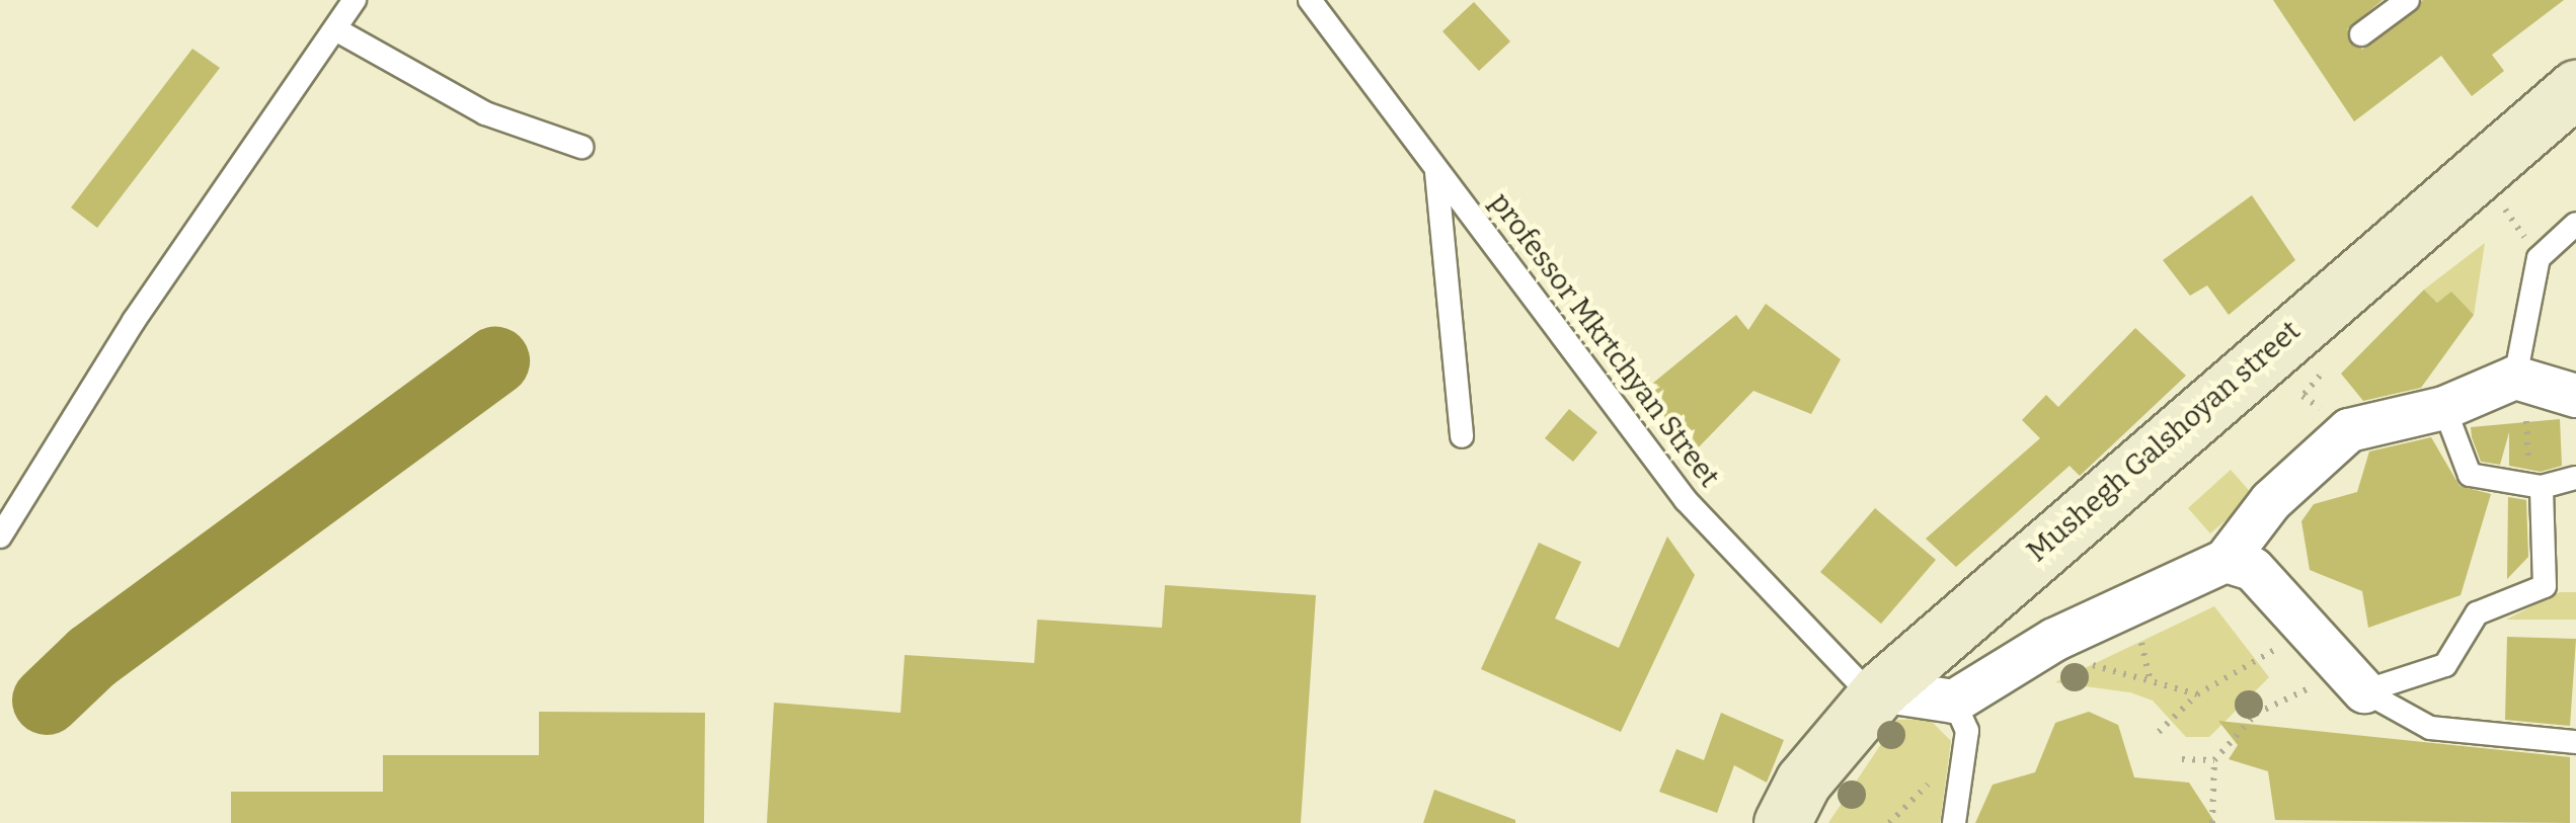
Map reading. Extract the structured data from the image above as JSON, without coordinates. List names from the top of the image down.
{
  "streets": {
    "street": ["Mushegh Galshoyan street"],
    "lane": ["professor Mkrtchyan Street"]
  },
  "crossings": [
    ["professor Mkrtchyan Street", "Mushegh Galshoyan street"]
  ]
}
